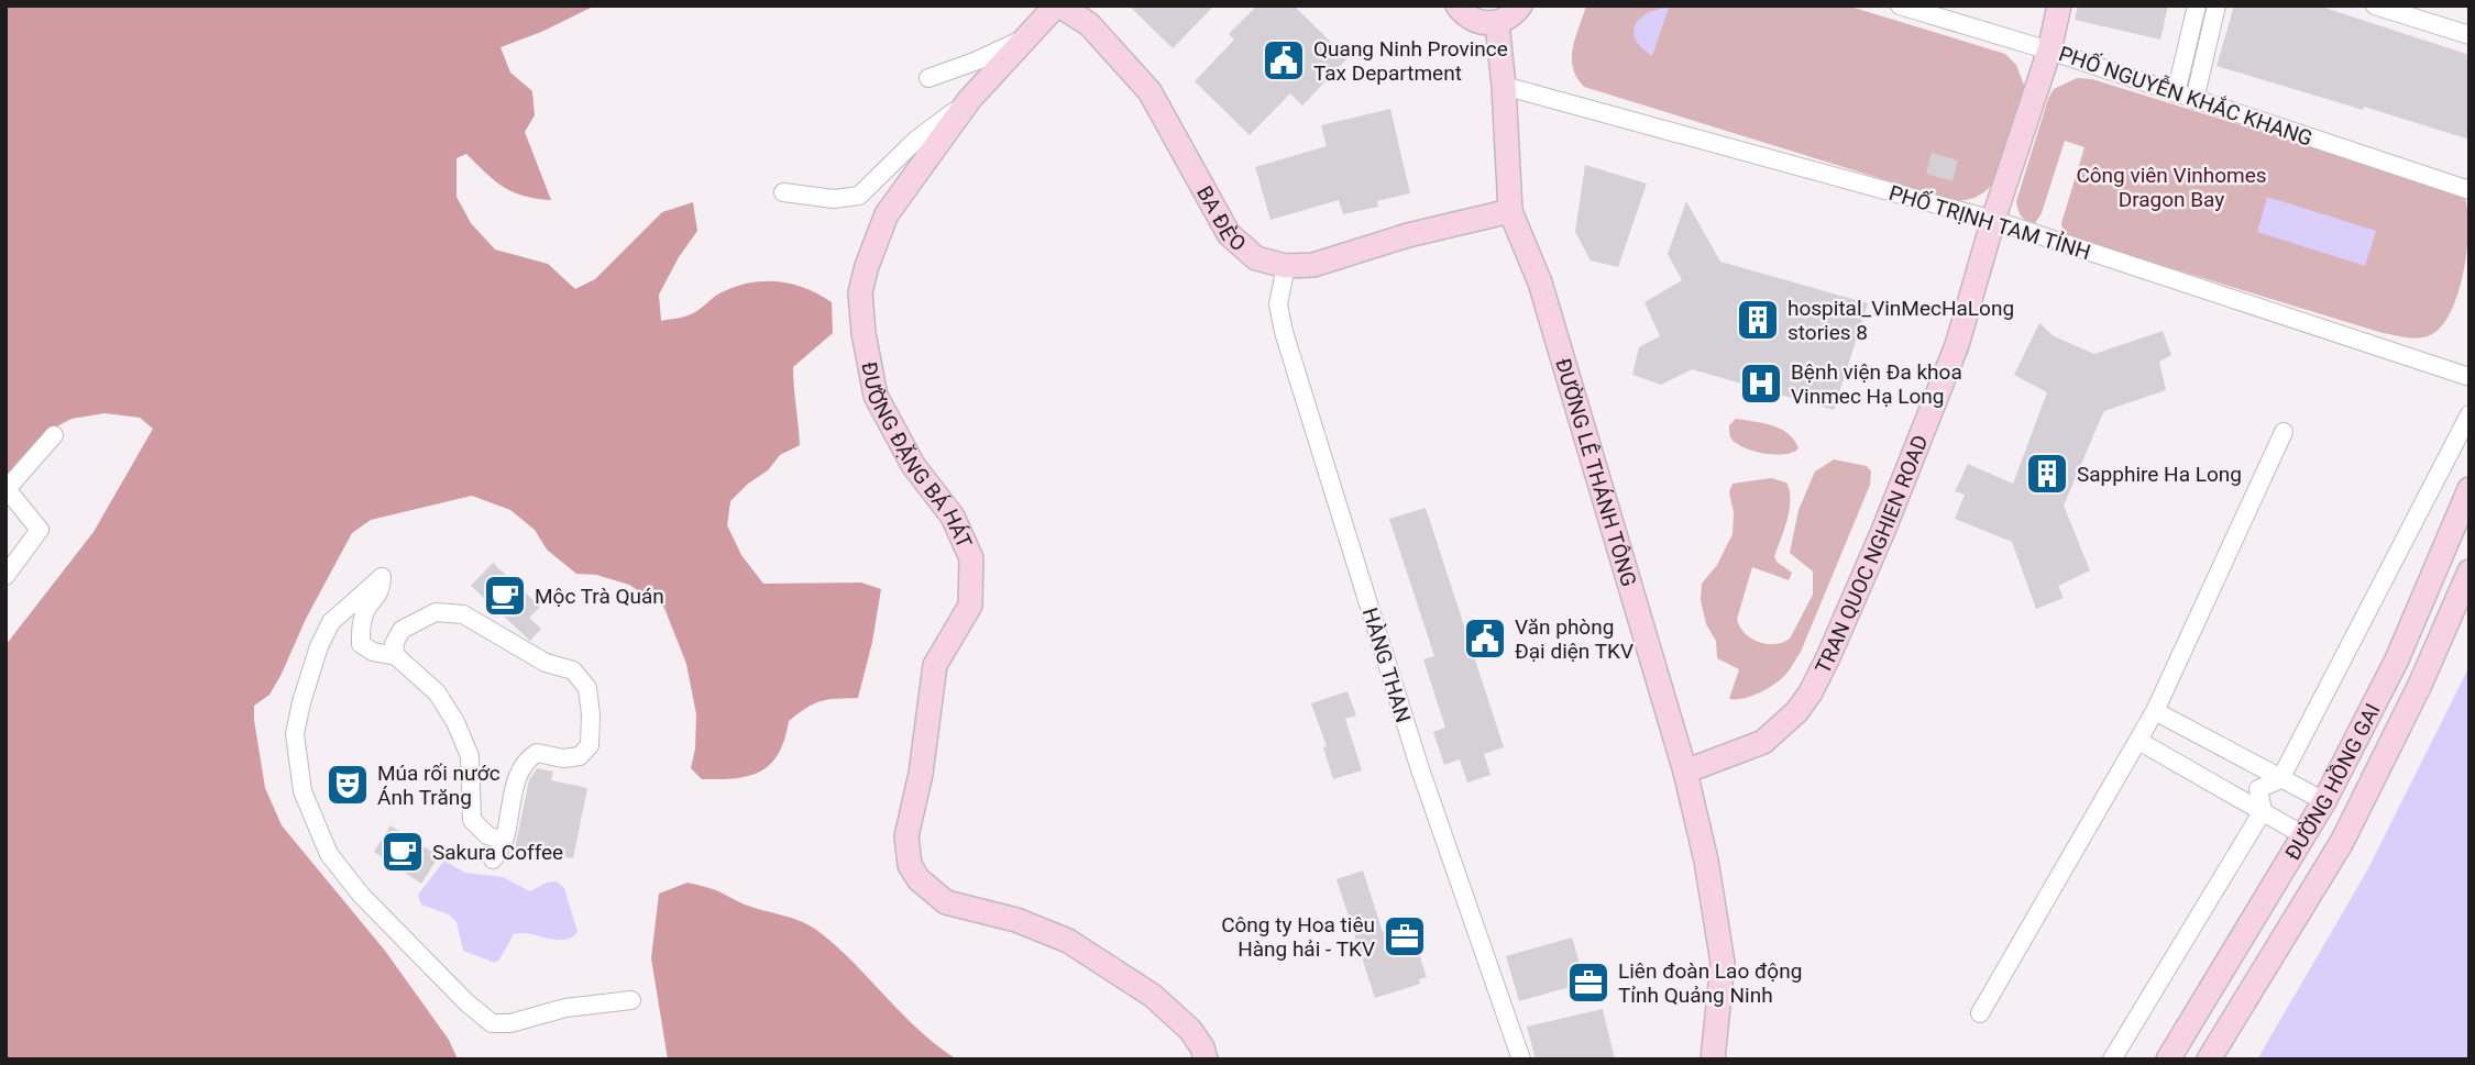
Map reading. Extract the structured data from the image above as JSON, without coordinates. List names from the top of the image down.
{
  "streets": {
    "street": [
      "PHỐ NGUYỄN KHẮC KHANG",
      "BA ĐÈO",
      "PHỐ TRỊNH TAM TỈNH",
      "ĐƯỜNG ĐẶNG BÁ HÁT",
      "ĐƯỜNG LÊ THÁNH TÔNG",
      "TRAN QUOC NGHIEN ROAD",
      "HÀNG THAN",
      "ĐƯỜNG HỒNG GAI"
    ]
  },
  "crossings": [
    ["PHỐ NGUYỄN KHẮC KHANG", "TRAN QUOC NGHIEN ROAD"],
    ["BA ĐÈO", "ĐƯỜNG ĐẶNG BÁ HÁT"],
    ["BA ĐÈO", "ĐƯỜNG LÊ THÁNH TÔNG"],
    ["BA ĐÈO", "HÀNG THAN"],
    ["PHỐ TRỊNH TAM TỈNH", "ĐƯỜNG LÊ THÁNH TÔNG"],
    ["PHỐ TRỊNH TAM TỈNH", "TRAN QUOC NGHIEN ROAD"],
    ["ĐƯỜNG LÊ THÁNH TÔNG", "TRAN QUOC NGHIEN ROAD"]
  ],
  "parks": ["Công viên Vinhomes Dragon Bay"],
  "places": {
    "public building": ["Quang Ninh Province Tax Department", "Văn phòng Đại diện TKV"],
    "building": ["hospital_VinMecHaLong stories 8", "Sapphire Ha Long"],
    "hospital": ["Bệnh viện Đa khoa Vinmec Hạ Long"],
    "cafe": ["Mộc Trà Quán", "Sakura Coffee"],
    "theatre": ["Múa rối nước Ánh Trăng"],
    "office": ["Công ty Hoa tiêu Hàng hải - TKV", "Liên đoàn Lao động Tỉnh Quảng Ninh"]
  }
}
